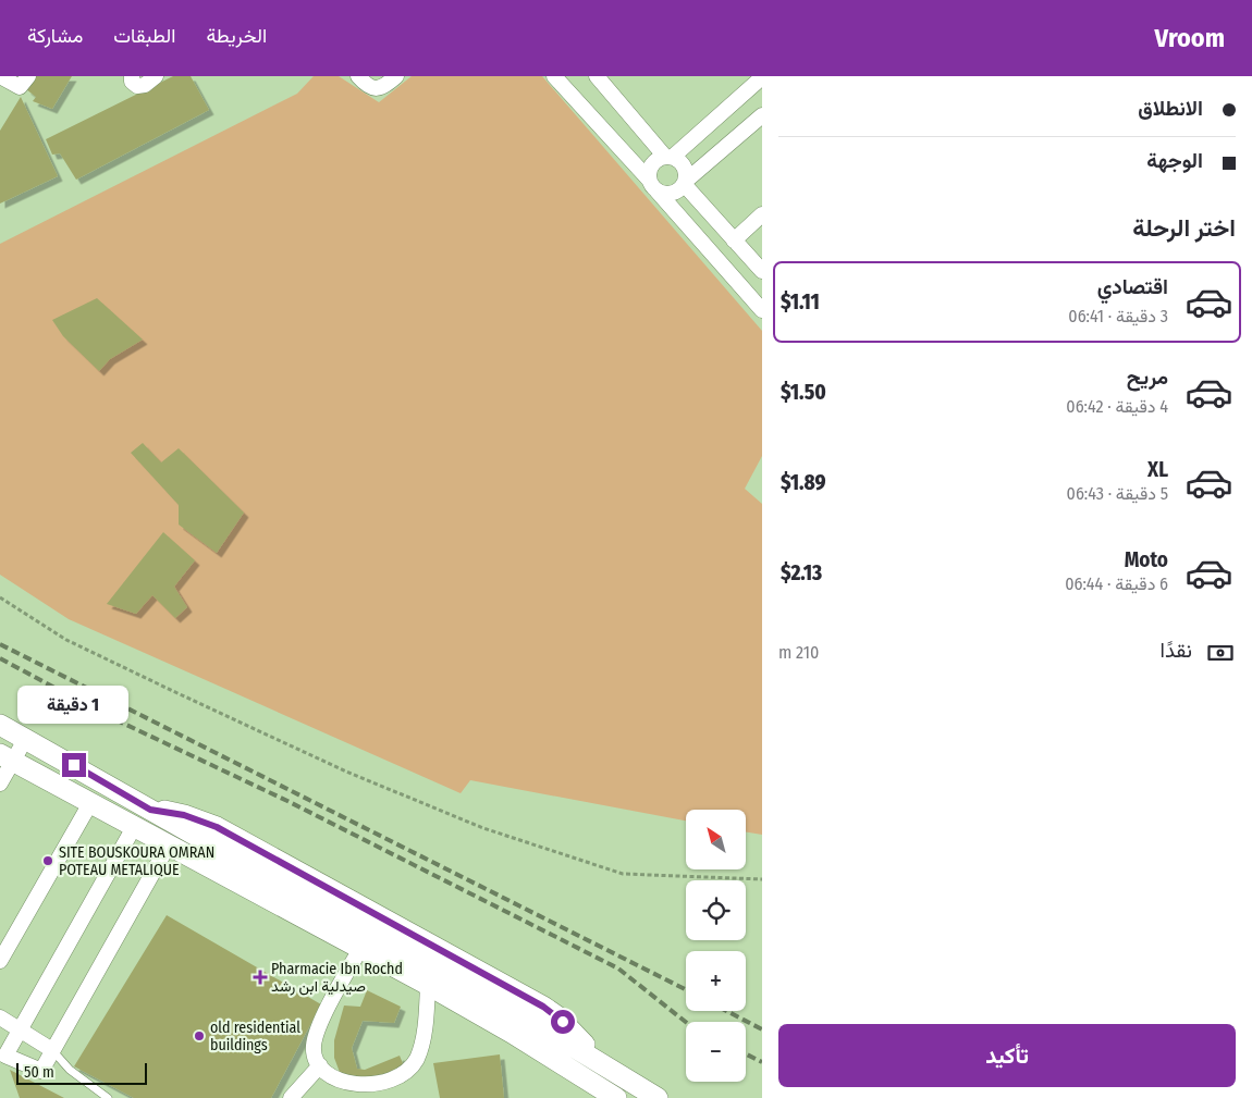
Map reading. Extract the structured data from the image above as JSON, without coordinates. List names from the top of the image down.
{
  "places": {
    "other": ["SITE BOUSKOURA OMRAN POTEAU METALIQUE", "old residential buildings"],
    "health": ["Pharmacie Ibn Rochd صيدلية ابن رشد"]
  },
  "scale_bar": "50 m",
  "north": "top left",
  "page": {
    "header": "Vroom",
    "nav": ["الخريطة", "الطبقات", "مشاركة"],
    "banner": ["الانطلاق", "الوجهة"],
    "heading": "اختر الرحلة",
    "list": [
      {
        "name": "اقتصادي",
        "note": "3 دقيقة · 06:41",
        "value": "$1.11"
      },
      {
        "name": "مريح",
        "note": "4 دقيقة · 06:42",
        "value": "$1.50"
      },
      {
        "name": "XL",
        "note": "5 دقيقة · 06:43",
        "value": "$1.89"
      },
      {
        "name": "Moto",
        "note": "6 دقيقة · 06:44",
        "value": "$2.13"
      }
    ],
    "pay": ["نقدًا", "210 m"],
    "bubble": "1 دقيقة",
    "map_buttons": ["+", "−"],
    "buttons": "تأكيد",
    "scale": "50 m"
  }
}
